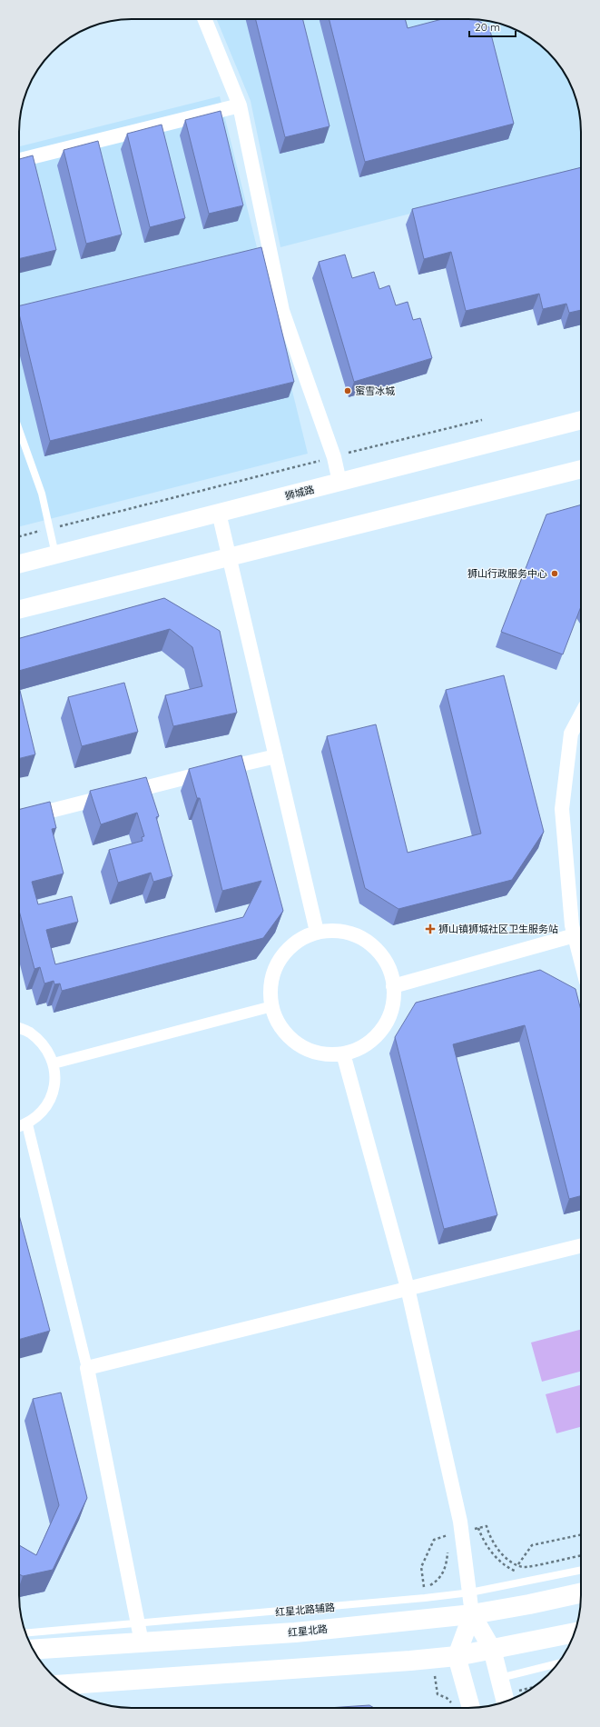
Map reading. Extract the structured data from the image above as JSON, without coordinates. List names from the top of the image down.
{
  "streets": {
    "main road": ["红星北路"],
    "street": ["狮城路"],
    "lane": ["红星北路辅路"]
  },
  "crossings": [
    ["红星北路辅路", "红星北路"]
  ],
  "places": {
    "other": ["蜜雪冰城", "狮山行政服务中心"],
    "health": ["狮山镇狮城社区卫生服务站"]
  },
  "scale_bar": "20 m"
}
